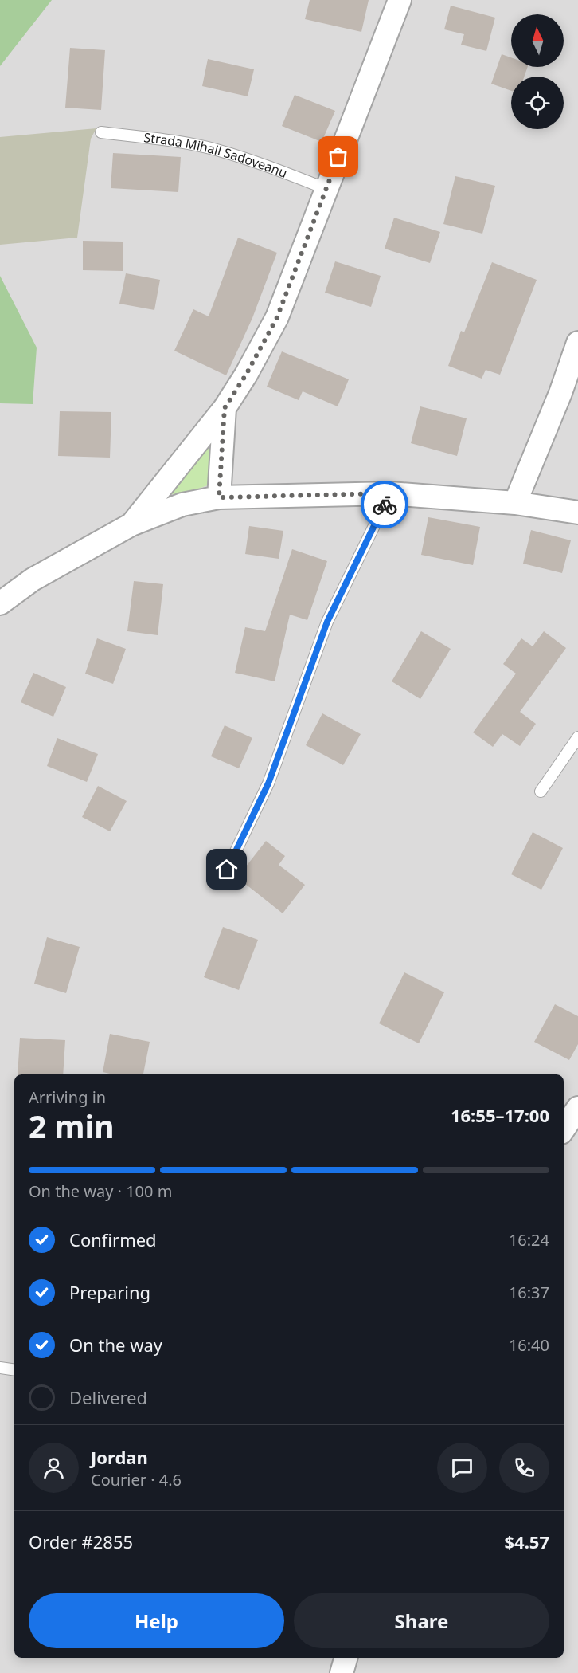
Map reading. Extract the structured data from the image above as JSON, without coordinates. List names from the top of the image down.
{
  "streets": {
    "lane": ["Strada Mihail Sadoveanu"]
  },
  "north": "top",
  "page": {
    "heading": ["2 min", "Arriving in", "16:55–17:00"],
    "panel": [
      "Jordan",
      "Courier · 4.6",
      "Order #2855",
      "$4.57"
    ],
    "bar": "On the way · 100 m",
    "list": [
      ["Confirmed", "16:24"],
      ["Preparing", "16:37"],
      ["On the way", "16:40"],
      "Delivered"
    ],
    "buttons": ["Help", "Share"]
  }
}
